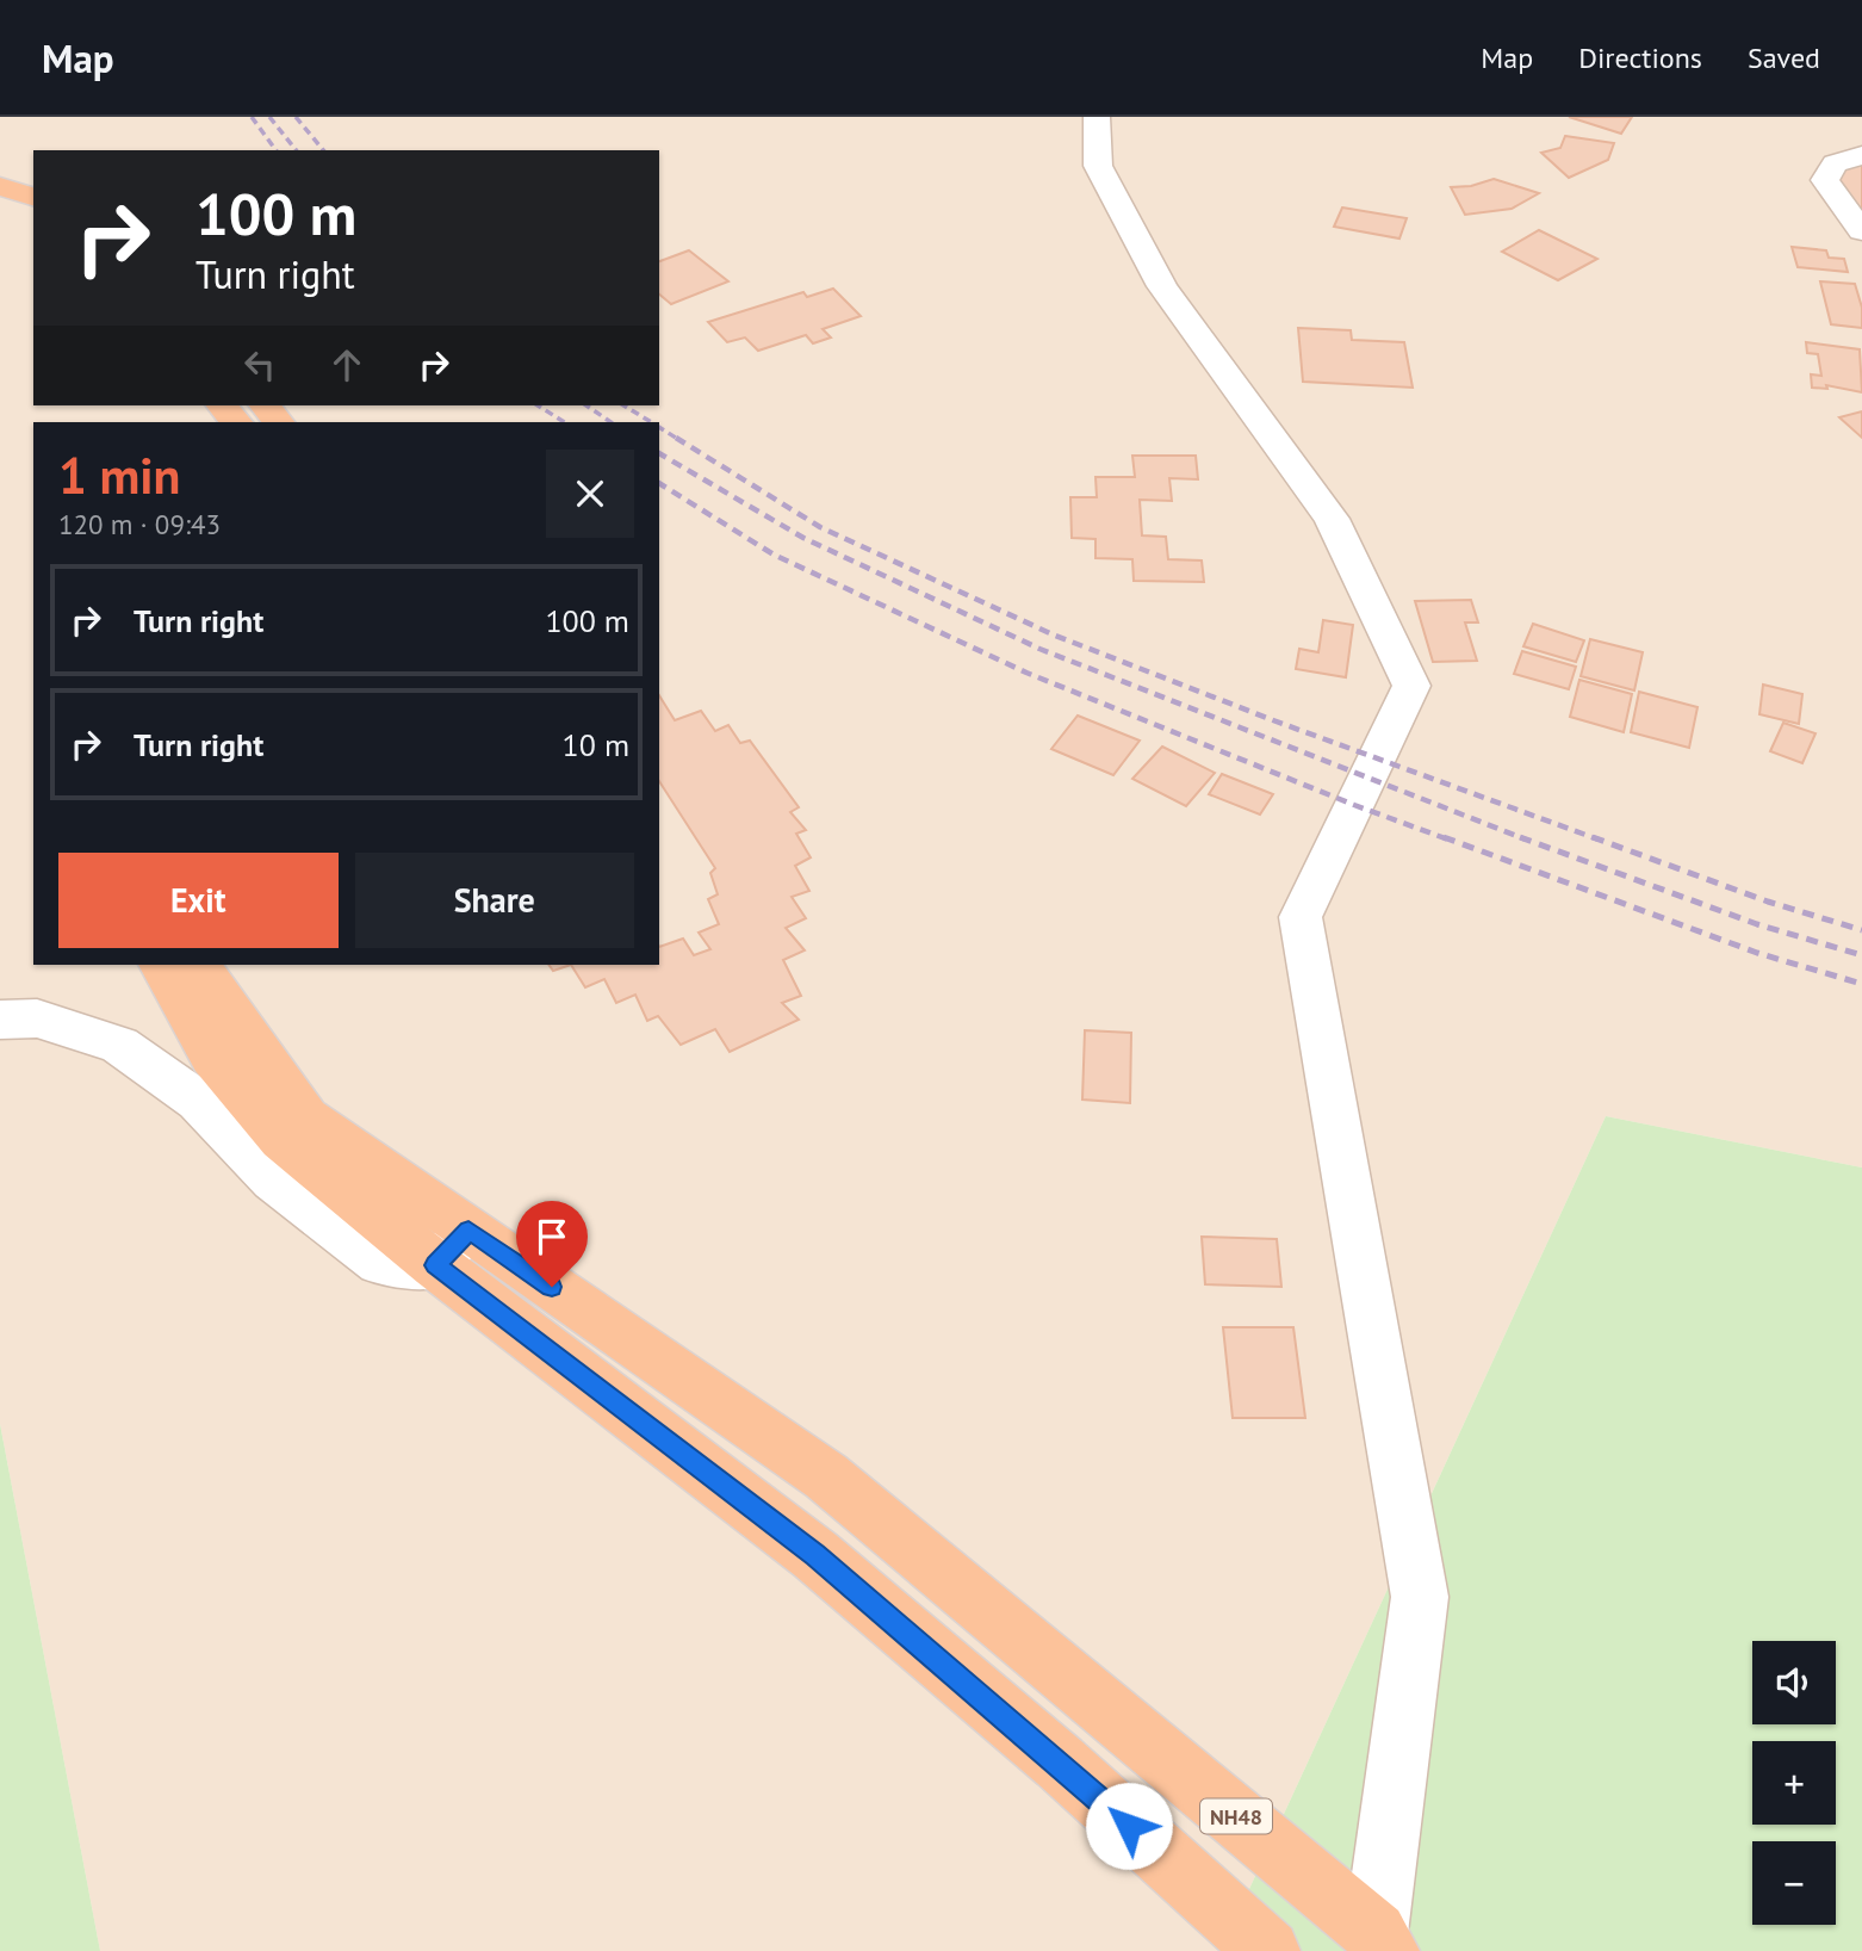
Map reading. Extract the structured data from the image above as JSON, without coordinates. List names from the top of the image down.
{
  "streets": {
    "highway": ["NH48"]
  },
  "page": {
    "header": "Map",
    "nav": ["Map", "Directions", "Saved"],
    "turn": ["100 m", "Turn right"],
    "heading": ["1 min", "120 m · 09:43"],
    "list": [
      {
        "name": "Turn right",
        "value": "100 m"
      },
      {
        "name": "Turn right",
        "value": "10 m"
      }
    ],
    "buttons": ["Exit", "Share"],
    "map_buttons": ["+", "−"]
  }
}
